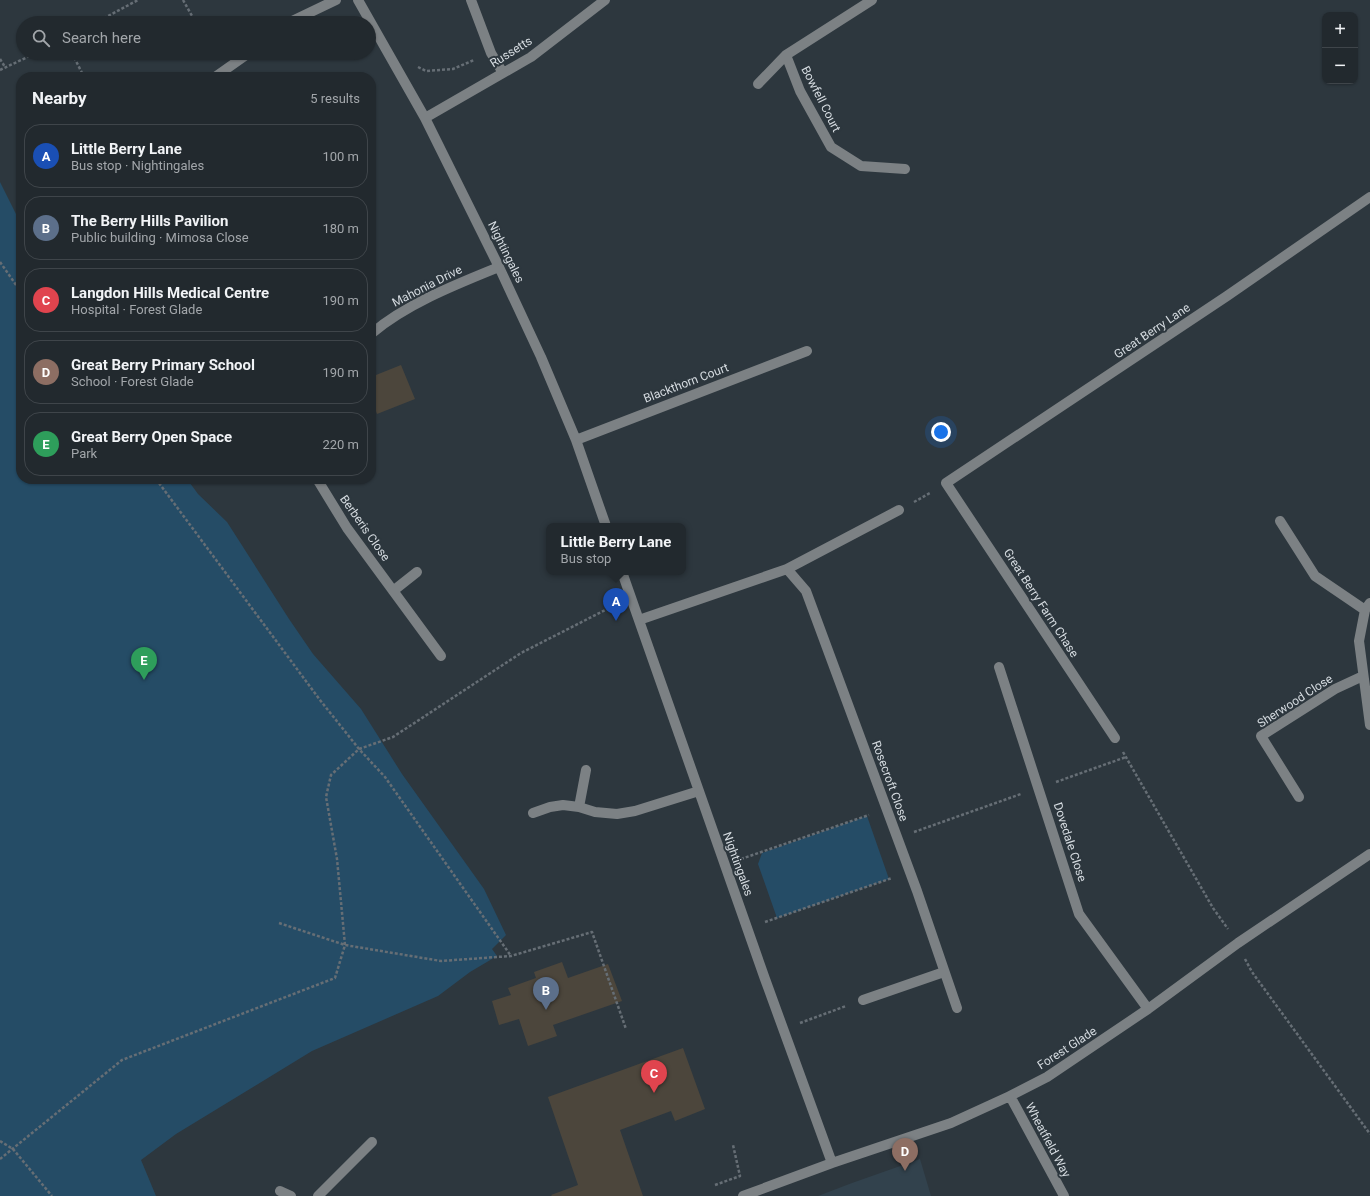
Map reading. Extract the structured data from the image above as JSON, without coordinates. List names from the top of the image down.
{
  "streets": {
    "street": [
      "Russetts",
      "Bowfell Court",
      "Nightingales",
      "Mahonia Drive",
      "Great Berry Lane",
      "Blackthorn Court",
      "Berberis Close",
      "Great Berry Farm Chase",
      "Sherwood Close",
      "Rosecroft Close",
      "Dovedale Close",
      "Forest Glade",
      "Wheatfield Way"
    ]
  },
  "crossings": [
    ["Russetts", "Nightingales"],
    ["Nightingales", "Mahonia Drive"],
    ["Nightingales", "Blackthorn Court"],
    ["Nightingales", "Forest Glade"],
    ["Great Berry Lane", "Great Berry Farm Chase"],
    ["Dovedale Close", "Forest Glade"],
    ["Forest Glade", "Wheatfield Way"]
  ],
  "page": {
    "map_buttons": ["+", "−"],
    "search": "Search here",
    "heading": ["Nearby", "5 results"],
    "list": [
      {
        "mark": "A",
        "name": "Little Berry Lane",
        "note": "Bus stop · Nightingales",
        "value": "100 m"
      },
      {
        "mark": "B",
        "name": "The Berry Hills Pavilion",
        "note": "Public building · Mimosa Close",
        "value": "180 m"
      },
      {
        "mark": "C",
        "name": "Langdon Hills Medical Centre",
        "note": "Hospital · Forest Glade",
        "value": "190 m"
      },
      {
        "mark": "D",
        "name": "Great Berry Primary School",
        "note": "School · Forest Glade",
        "value": "190 m"
      },
      {
        "mark": "E",
        "name": "Great Berry Open Space",
        "note": "Park",
        "value": "220 m"
      }
    ],
    "popup": ["Little Berry Lane", "Bus stop"],
    "pins": [
      "A",
      "E",
      "B",
      "C",
      "D"
    ]
  }
}
